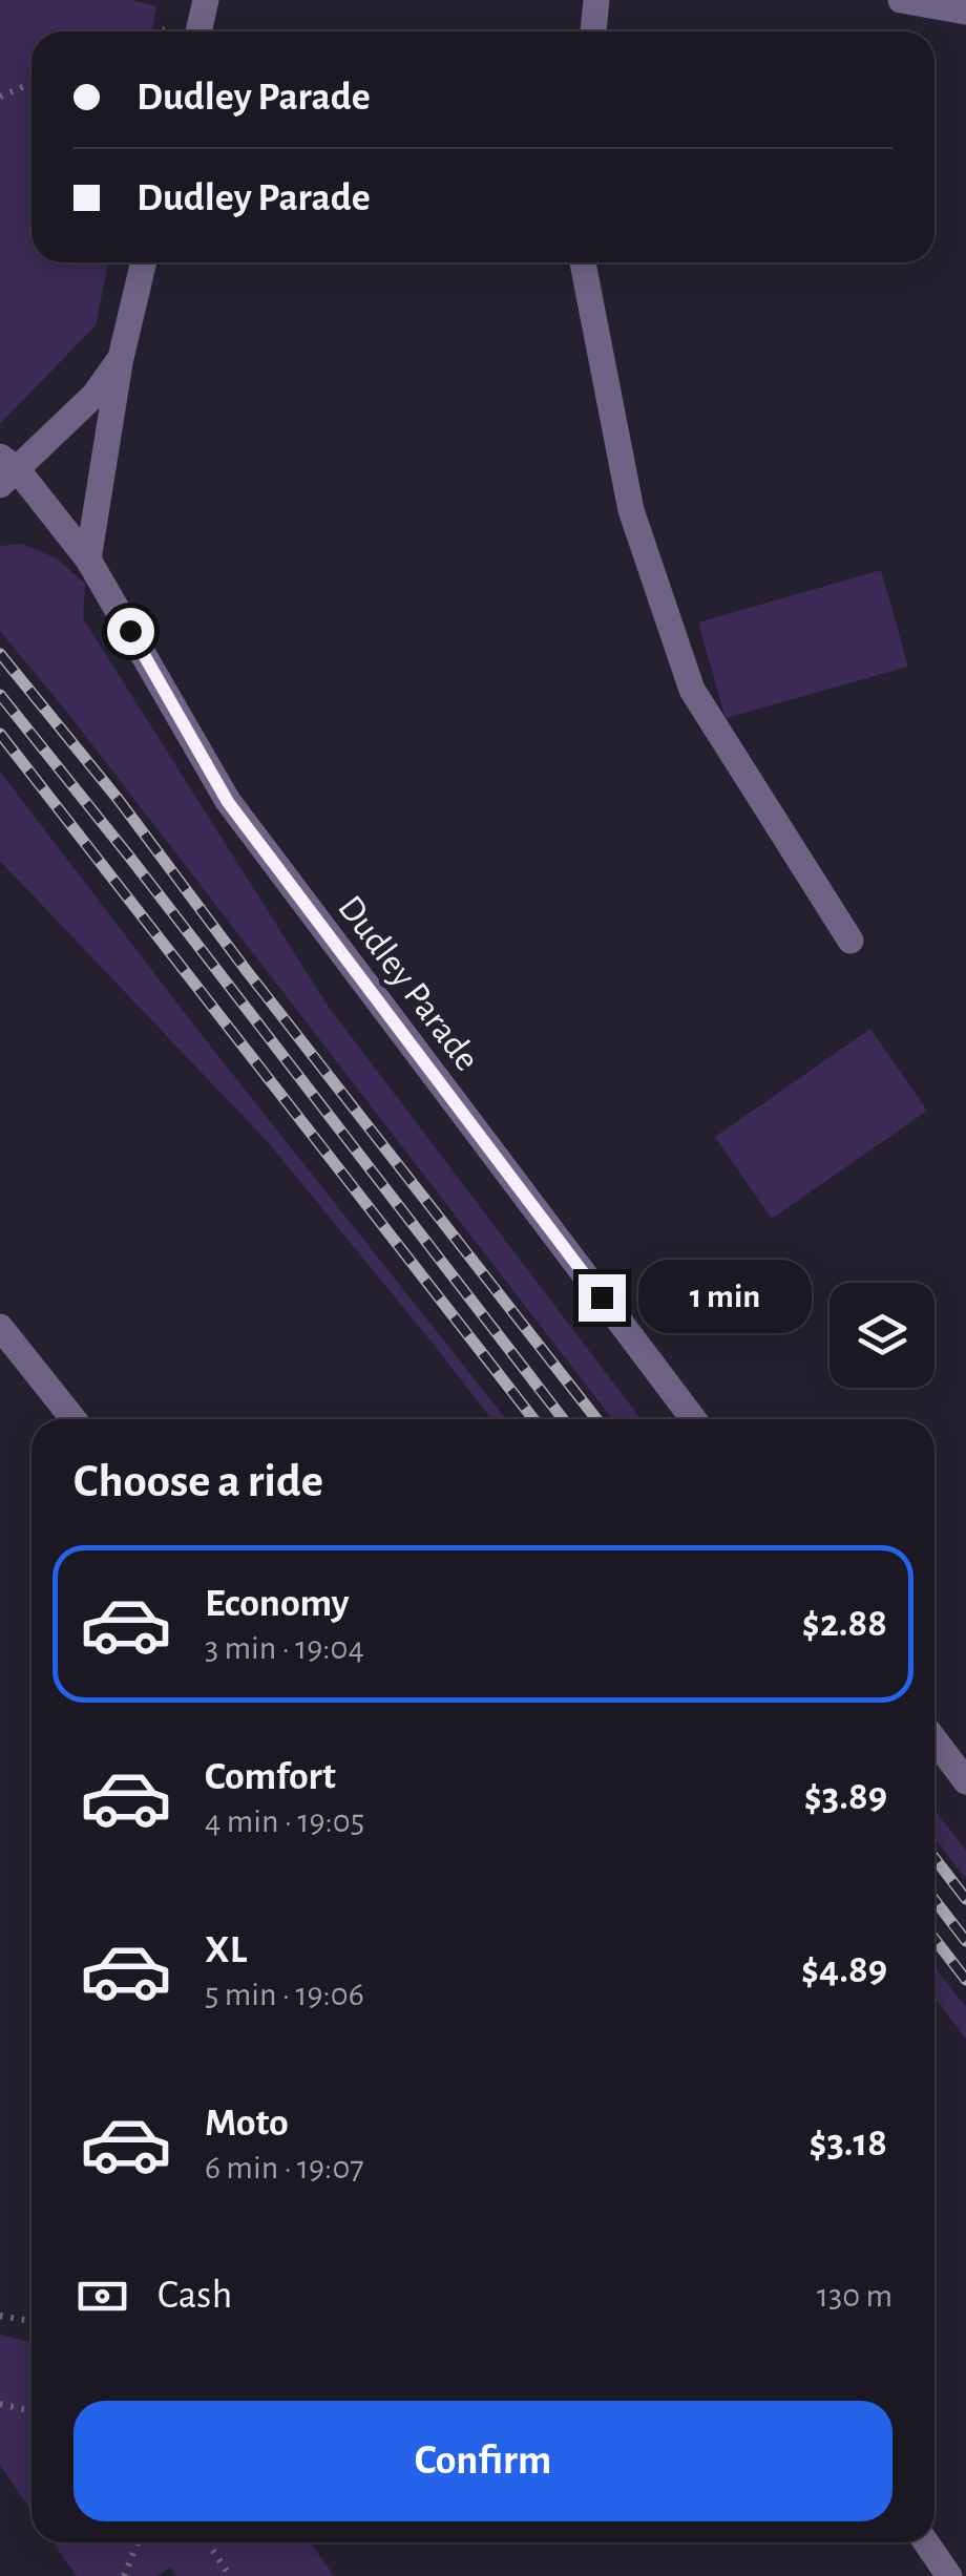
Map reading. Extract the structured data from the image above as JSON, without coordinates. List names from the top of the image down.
{
  "streets": {
    "street": ["Dudley Parade"]
  },
  "page": {
    "banner": ["Dudley Parade", "Dudley Parade"],
    "bubble": "1 min",
    "heading": "Choose a ride",
    "list": [
      {
        "name": "Economy",
        "note": "3 min · 19:04",
        "value": "$2.88"
      },
      {
        "name": "Comfort",
        "note": "4 min · 19:05",
        "value": "$3.89"
      },
      {
        "name": "XL",
        "note": "5 min · 19:06",
        "value": "$4.89"
      },
      {
        "name": "Moto",
        "note": "6 min · 19:07",
        "value": "$3.18"
      }
    ],
    "pay": ["Cash", "130 m"],
    "buttons": "Confirm"
  }
}
